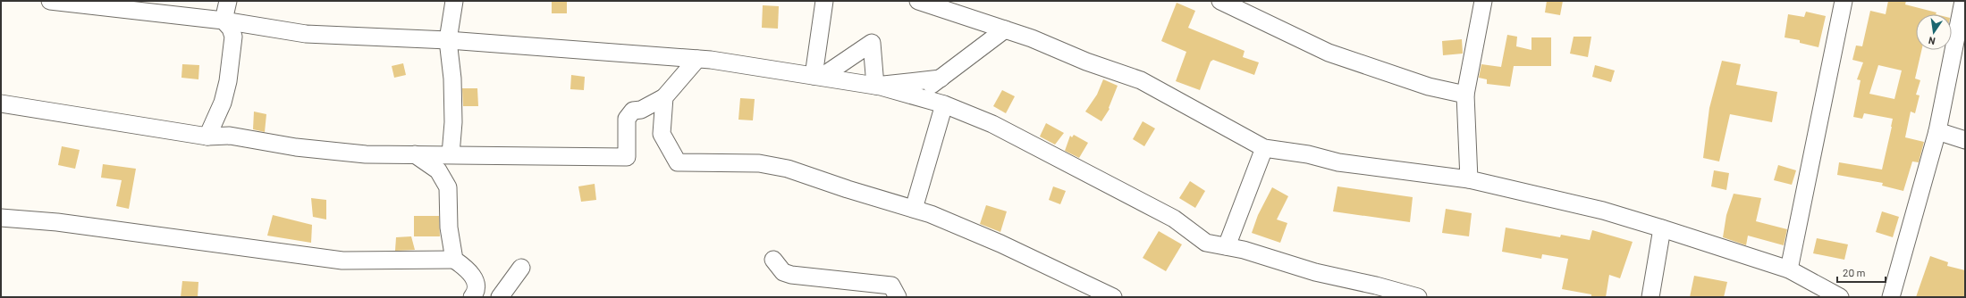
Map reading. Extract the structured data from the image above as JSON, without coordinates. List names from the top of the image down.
{
  "scale_bar": "20 m",
  "north": "bottom"
}
